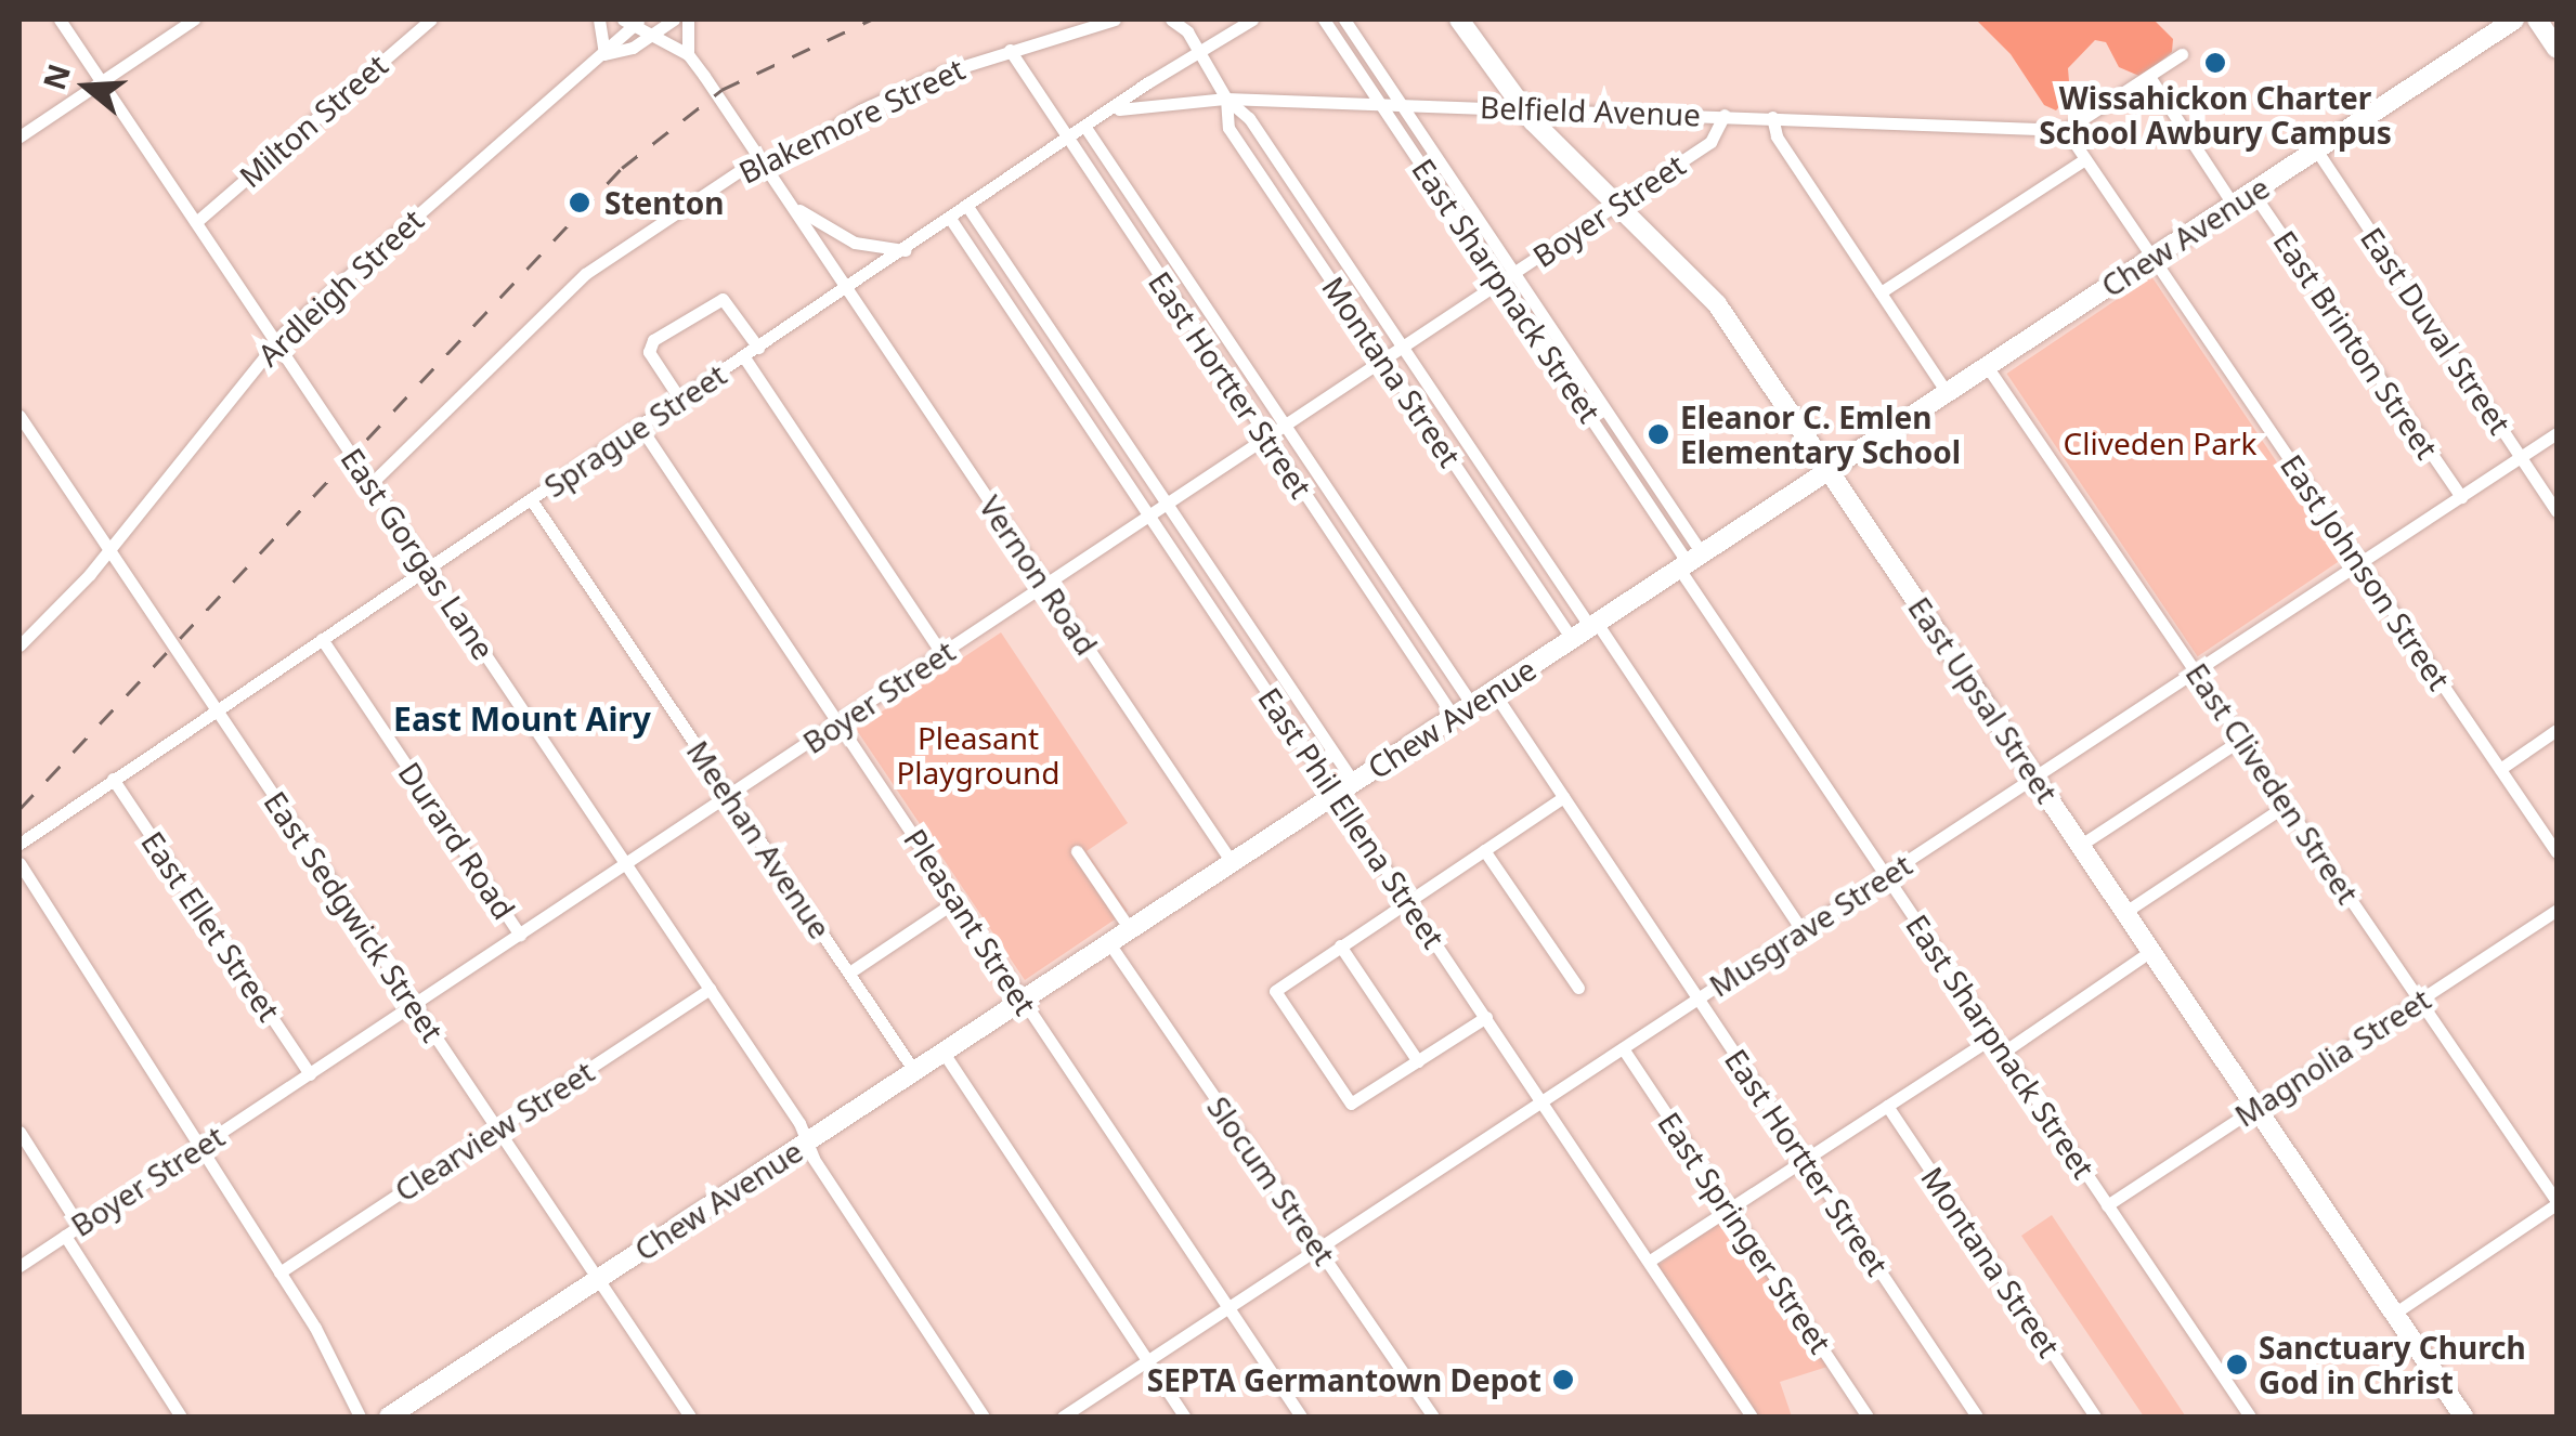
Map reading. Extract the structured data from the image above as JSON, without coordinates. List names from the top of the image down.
{
  "streets": {
    "street": [
      "Belfield Avenue",
      "Milton Street",
      "Blakemore Street",
      "Boyer Street",
      "Chew Avenue",
      "Ardleigh Street",
      "East Sharpnack Street",
      "East Duval Street",
      "East Brinton Street",
      "Montana Street",
      "East Hortter Street",
      "Sprague Street",
      "East Gorgas Lane",
      "East Johnson Street",
      "Vernon Road",
      "East Upsal Street",
      "East Cliveden Street",
      "East Phil Ellena Street",
      "Meehan Avenue",
      "Durard Road",
      "East Sedgwick Street",
      "Pleasant Street",
      "Musgrave Street",
      "East Ellet Street",
      "Magnolia Street",
      "Clearview Street",
      "Slocum Street",
      "East Springer Street"
    ]
  },
  "crossings": [
    ["Belfield Avenue", "Boyer Street"],
    ["Belfield Avenue", "East Sharpnack Street"],
    ["Belfield Avenue", "Montana Street"],
    ["Belfield Avenue", "Sprague Street"],
    ["Belfield Avenue", "East Johnson Street"],
    ["Belfield Avenue", "East Upsal Street"],
    ["Milton Street", "East Gorgas Lane"],
    ["Blakemore Street", "East Hortter Street"],
    ["Blakemore Street", "East Gorgas Lane"],
    ["Blakemore Street", "Vernon Road"],
    ["Boyer Street", "East Sharpnack Street"],
    ["Boyer Street", "Montana Street"],
    ["Boyer Street", "East Hortter Street"],
    ["Boyer Street", "East Gorgas Lane"],
    ["Boyer Street", "Vernon Road"],
    ["Boyer Street", "East Upsal Street"],
    ["Boyer Street", "East Phil Ellena Street"],
    ["Boyer Street", "Meehan Avenue"],
    ["Boyer Street", "Durard Road"],
    ["Boyer Street", "East Sedgwick Street"],
    ["Boyer Street", "Pleasant Street"],
    ["Boyer Street", "East Ellet Street"],
    ["Chew Avenue", "East Sharpnack Street"],
    ["Chew Avenue", "East Duval Street"],
    ["Chew Avenue", "East Brinton Street"],
    ["Chew Avenue", "Montana Street"],
    ["Chew Avenue", "East Hortter Street"],
    ["Chew Avenue", "East Gorgas Lane"],
    ["Chew Avenue", "East Johnson Street"],
    ["Chew Avenue", "Vernon Road"],
    ["Chew Avenue", "East Upsal Street"],
    ["Chew Avenue", "East Cliveden Street"],
    ["Chew Avenue", "East Phil Ellena Street"],
    ["Chew Avenue", "Meehan Avenue"],
    ["Chew Avenue", "East Sedgwick Street"],
    ["Chew Avenue", "Pleasant Street"],
    ["Chew Avenue", "Slocum Street"],
    ["Ardleigh Street", "East Gorgas Lane"],
    ["Ardleigh Street", "East Sedgwick Street"],
    ["East Sharpnack Street", "Musgrave Street"],
    ["East Sharpnack Street", "Magnolia Street"],
    ["East Duval Street", "Musgrave Street"],
    ["East Brinton Street", "Musgrave Street"],
    ["Montana Street", "Sprague Street"],
    ["Montana Street", "Musgrave Street"],
    ["East Hortter Street", "Sprague Street"],
    ["East Hortter Street", "Musgrave Street"],
    ["Sprague Street", "East Gorgas Lane"],
    ["Sprague Street", "Vernon Road"],
    ["Sprague Street", "East Phil Ellena Street"],
    ["Sprague Street", "Meehan Avenue"],
    ["Sprague Street", "Durard Road"],
    ["Sprague Street", "East Sedgwick Street"],
    ["Sprague Street", "Pleasant Street"],
    ["Sprague Street", "East Ellet Street"],
    ["East Gorgas Lane", "Clearview Street"],
    ["East Johnson Street", "Musgrave Street"],
    ["East Upsal Street", "Musgrave Street"],
    ["East Upsal Street", "Magnolia Street"],
    ["East Cliveden Street", "Musgrave Street"],
    ["East Cliveden Street", "Magnolia Street"],
    ["East Phil Ellena Street", "Musgrave Street"],
    ["East Sedgwick Street", "Clearview Street"],
    ["Pleasant Street", "Musgrave Street"],
    ["Musgrave Street", "Slocum Street"],
    ["Musgrave Street", "East Springer Street"]
  ],
  "districts": ["East Mount Airy"],
  "parks": ["Cliveden Park", "Pleasant Playground"],
  "places": [
    "Wissahickon Charter School Awbury Campus",
    "Stenton",
    "Eleanor C. Emlen Elementary School",
    "Sanctuary Church God in Christ",
    "SEPTA Germantown Depot"
  ],
  "north": "left"
}
